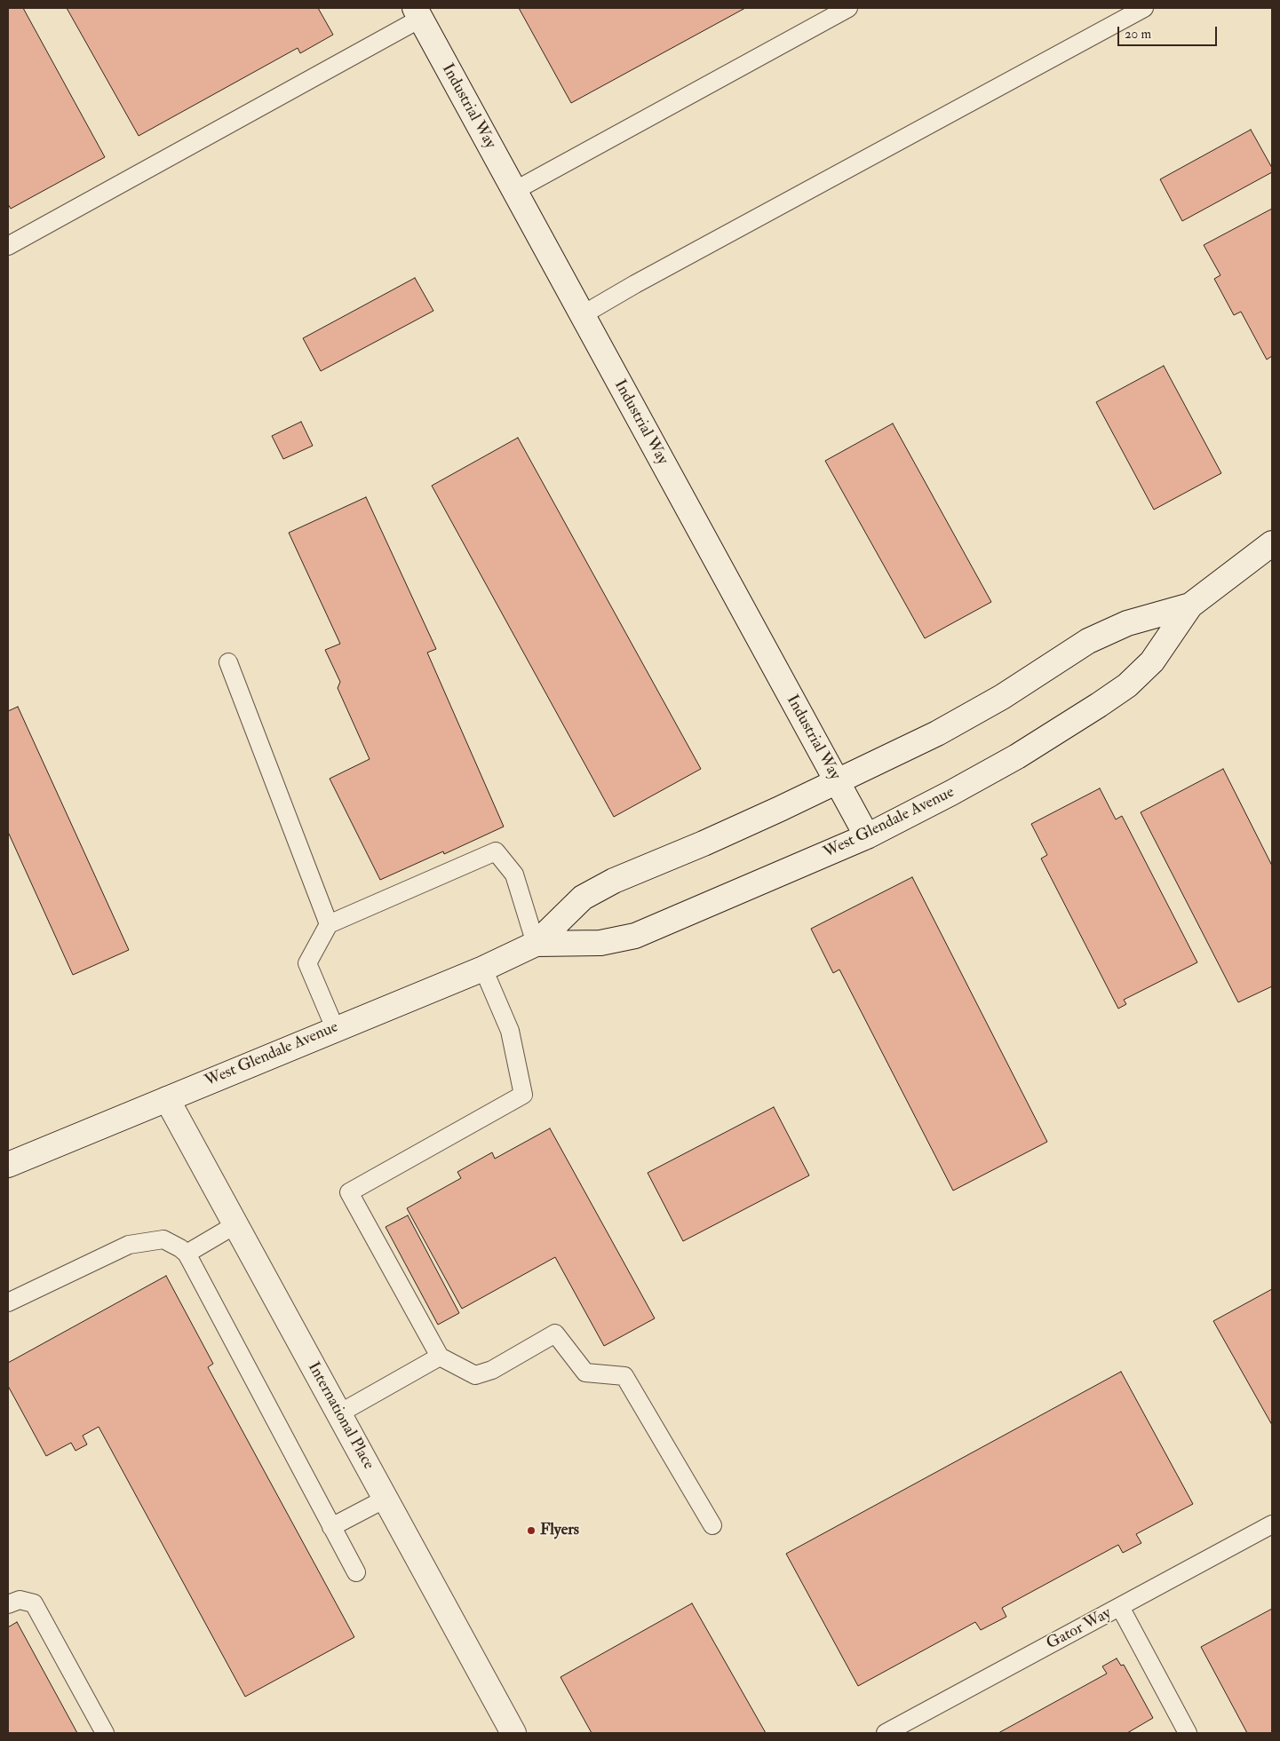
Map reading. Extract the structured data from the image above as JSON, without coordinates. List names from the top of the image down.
{
  "streets": {
    "main road": ["Industrial Way", "West Glendale Avenue", "International Place"],
    "lane": ["Gator Way"]
  },
  "crossings": [
    ["Industrial Way", "West Glendale Avenue"],
    ["West Glendale Avenue", "International Place"]
  ],
  "places": ["Flyers"],
  "scale_bar": "20 m"
}
